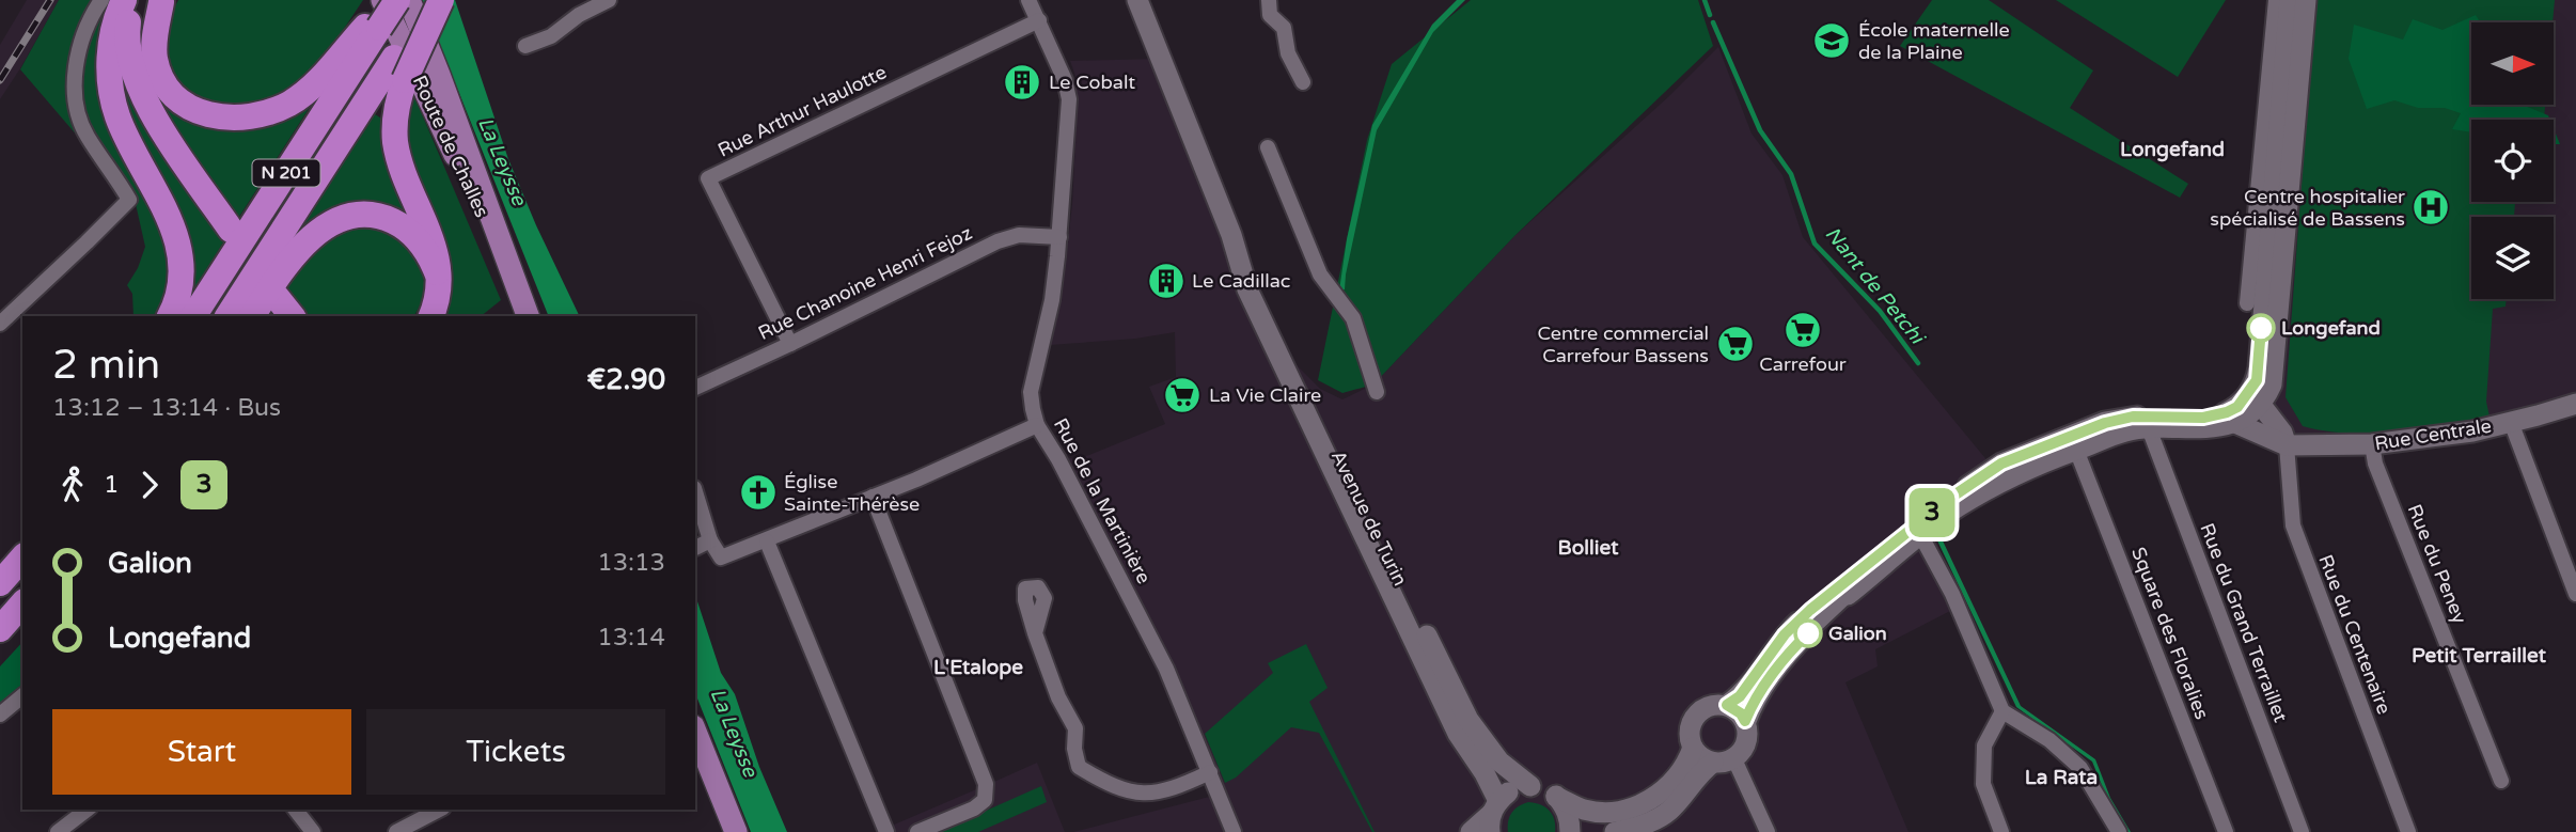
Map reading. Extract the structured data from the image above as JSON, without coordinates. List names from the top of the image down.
{
  "streets": {
    "highway": ["N 201"],
    "main road": ["Route de Challes", "Rue Centrale", "Avenue de Turin"],
    "street": [
      "Rue Arthur Haulotte",
      "Rue Chanoine Henri Fejoz",
      "Rue de la Martinière",
      "Rue du Peney",
      "Rue du Grand Terraillet",
      "Square des Floralies",
      "Rue du Centenaire"
    ]
  },
  "crossings": [
    ["Rue Arthur Haulotte", "Rue Chanoine Henri Fejoz"],
    ["Rue Arthur Haulotte", "Rue de la Martinière"],
    ["Route de Challes", "N 201"],
    ["Rue Chanoine Henri Fejoz", "Rue de la Martinière"],
    ["Rue Centrale", "Rue du Peney"],
    ["Rue Centrale", "Rue du Centenaire"]
  ],
  "districts": [
    "Longefand",
    "Bolliet",
    "Petit Terraillet",
    "L'Etalope",
    "La Rata"
  ],
  "water": ["La Leysse", "Nant de Petchi"],
  "places": {
    "school or university": ["École maternelle de la Plaine"],
    "building": ["Le Cobalt", "Le Cadillac"],
    "hospital": ["Centre hospitalier spécialisé de Bassens"],
    "other": ["Longefand", "Galion"],
    "supermarket": ["Carrefour", "Centre commercial Carrefour Bassens", "La Vie Claire"],
    "church": ["Église Sainte-Thérèse"]
  },
  "lines": ["bus line 3"],
  "north": "right",
  "page": {
    "on_map": "3",
    "heading": ["2 min", "13:12 – 13:14 · Bus", "€2.90"],
    "legs": ["1", "3"],
    "list": [
      {
        "name": "Galion",
        "value": "13:13"
      },
      {
        "name": "Longefand",
        "value": "13:14"
      }
    ],
    "buttons": ["Start", "Tickets"]
  }
}
